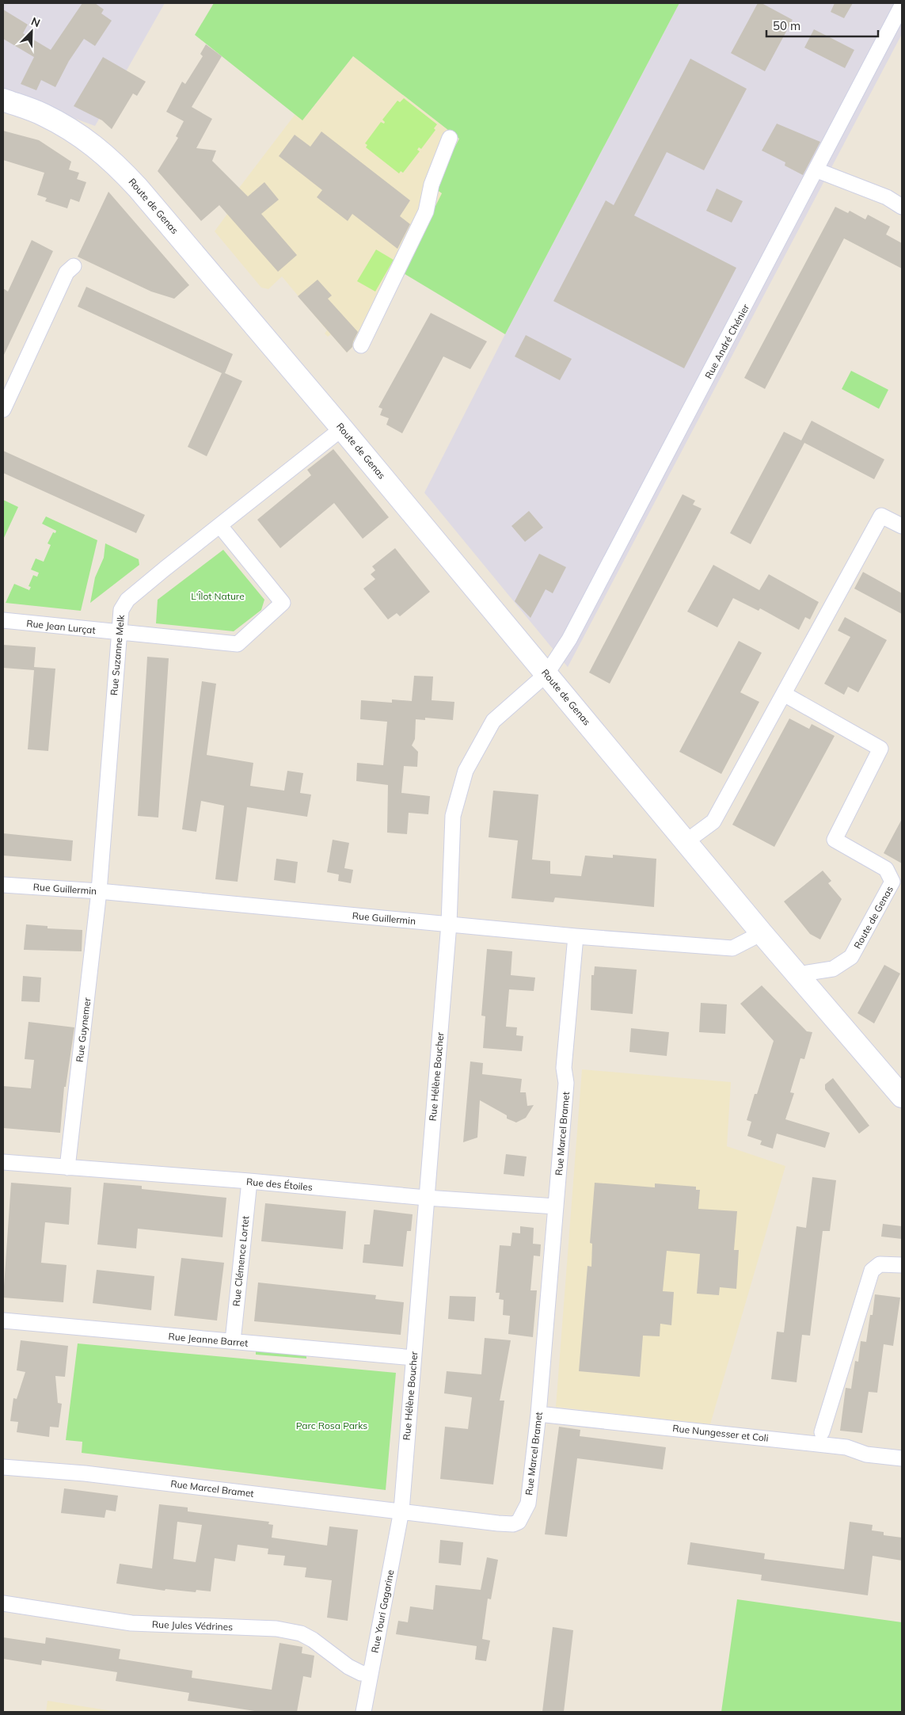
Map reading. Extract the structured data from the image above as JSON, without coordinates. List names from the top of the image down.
{
  "streets": {
    "main road": ["Route de Genas"],
    "street": [
      "Rue André Chénier",
      "Rue Jean Lurçat",
      "Rue Suzanne Melk",
      "Rue Guillermin",
      "Rue Guynemer",
      "Rue Hélène Boucher",
      "Rue Marcel Bramet",
      "Rue des Étoiles",
      "Rue Clémence Lortet",
      "Rue Jeanne Barret",
      "Rue Nungesser et Coli",
      "Rue Youri Gagarine",
      "Rue Jules Védrines"
    ]
  },
  "crossings": [
    ["Route de Genas", "Rue André Chénier"],
    ["Route de Genas", "Rue Suzanne Melk"],
    ["Route de Genas", "Rue Guillermin"],
    ["Route de Genas", "Rue Hélène Boucher"],
    ["Rue André Chénier", "Rue Hélène Boucher"],
    ["Rue Jean Lurçat", "Rue Suzanne Melk"],
    ["Rue Suzanne Melk", "Rue Guillermin"],
    ["Rue Suzanne Melk", "Rue Guynemer"],
    ["Rue Guillermin", "Rue Guynemer"],
    ["Rue Guillermin", "Rue Hélène Boucher"],
    ["Rue Guillermin", "Rue Marcel Bramet"],
    ["Rue Guynemer", "Rue des Étoiles"],
    ["Rue Hélène Boucher", "Rue Marcel Bramet"],
    ["Rue Hélène Boucher", "Rue des Étoiles"],
    ["Rue Hélène Boucher", "Rue Jeanne Barret"],
    ["Rue Hélène Boucher", "Rue Youri Gagarine"],
    ["Rue Marcel Bramet", "Rue des Étoiles"],
    ["Rue Marcel Bramet", "Rue Nungesser et Coli"],
    ["Rue Marcel Bramet", "Rue Youri Gagarine"],
    ["Rue des Étoiles", "Rue Clémence Lortet"],
    ["Rue Clémence Lortet", "Rue Jeanne Barret"],
    ["Rue Youri Gagarine", "Rue Jules Védrines"]
  ],
  "parks": ["L'Îlot Nature", "Parc Rosa Parks"],
  "scale_bar": "50 m",
  "north": "top right"
}
